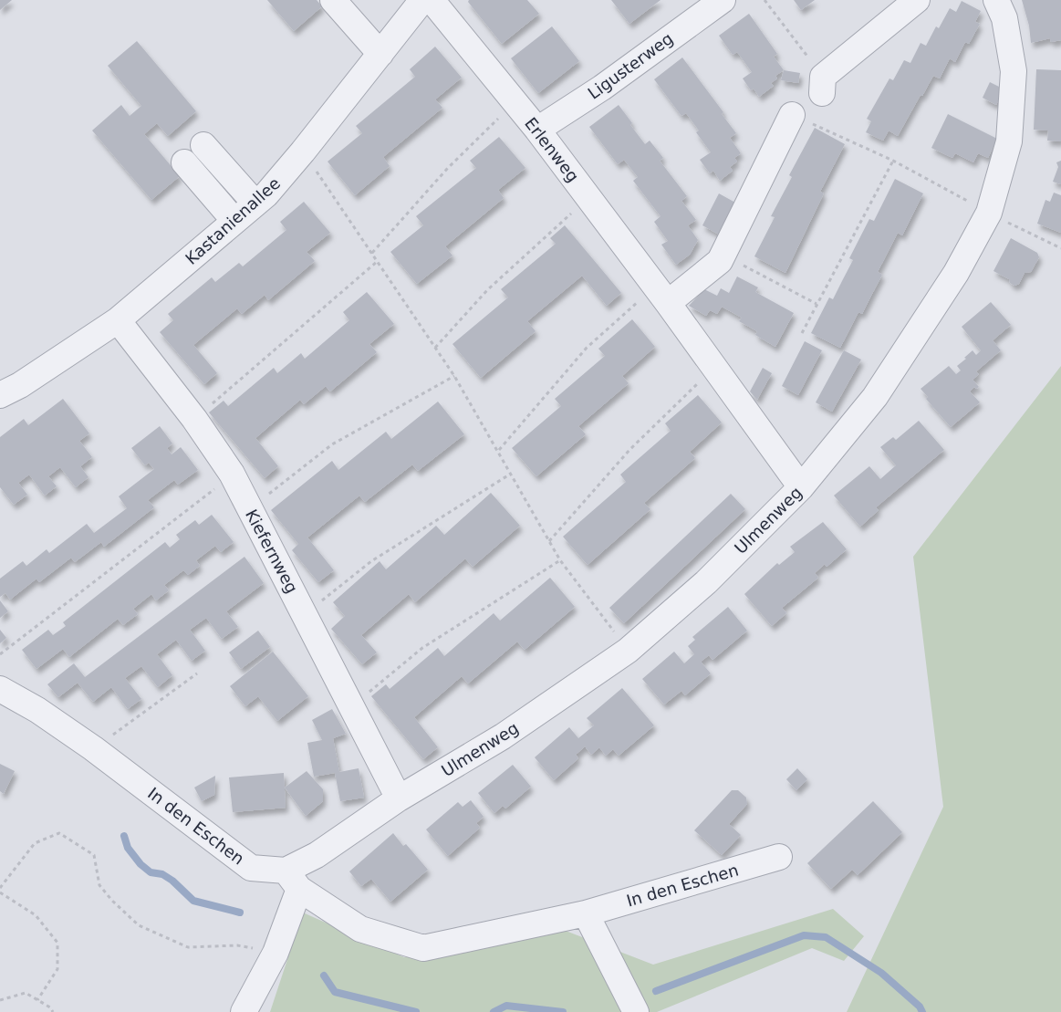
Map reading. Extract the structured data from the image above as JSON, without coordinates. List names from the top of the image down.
{
  "streets": {
    "street": [
      "Ligusterweg",
      "Erlenweg",
      "Kastanienallee",
      "Ulmenweg",
      "Kiefernweg",
      "In den Eschen"
    ]
  },
  "crossings": [
    ["Ligusterweg", "Erlenweg"],
    ["Erlenweg", "Ulmenweg"],
    ["Kastanienallee", "Kiefernweg"],
    ["Ulmenweg", "Kiefernweg"],
    ["Ulmenweg", "In den Eschen"]
  ]
}
